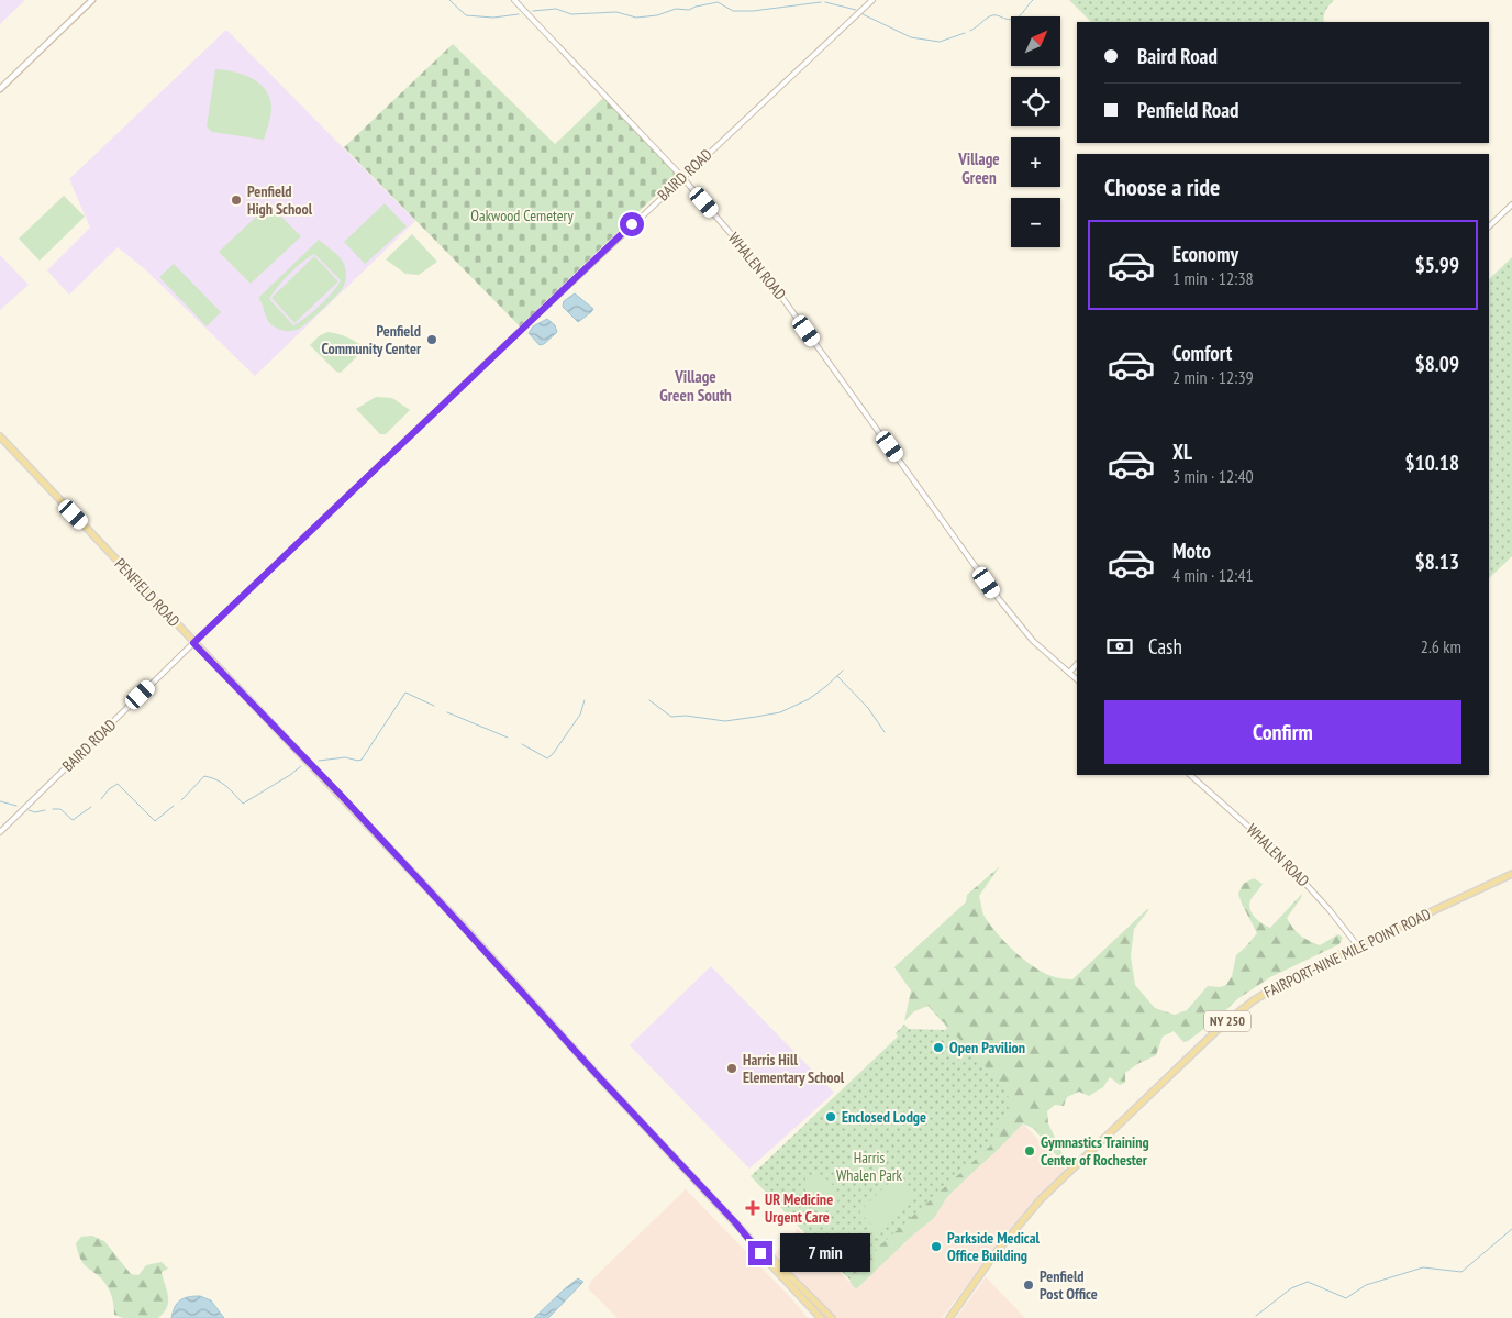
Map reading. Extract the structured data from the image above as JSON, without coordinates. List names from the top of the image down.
{
  "streets": {
    "main road": ["PENFIELD ROAD", "FAIRPORT-NINE MILE POINT ROAD", "NY 250"],
    "street": ["BAIRD ROAD", "WHALEN ROAD"]
  },
  "crossings": [
    ["BAIRD ROAD", "WHALEN ROAD"],
    ["BAIRD ROAD", "PENFIELD ROAD"],
    ["WHALEN ROAD", "FAIRPORT-NINE MILE POINT ROAD"]
  ],
  "districts": ["Village Green", "Village Green South"],
  "parks": ["Oakwood Cemetery", "Harris Whalen Park"],
  "places": {
    "other": [
      "Penfield High School",
      "Penfield Community Center",
      "Open Pavilion",
      "Harris Hill Elementary School",
      "Enclosed Lodge",
      "Gymnastics Training Center of Rochester",
      "Parkside Medical Office Building",
      "Penfield Post Office"
    ],
    "health": ["UR Medicine Urgent Care"]
  },
  "north": "top right",
  "page": {
    "map_buttons": ["+", "−"],
    "banner": ["Baird Road", "Penfield Road"],
    "heading": "Choose a ride",
    "list": [
      {
        "name": "Economy",
        "note": "1 min · 12:38",
        "value": "$5.99"
      },
      {
        "name": "Comfort",
        "note": "2 min · 12:39",
        "value": "$8.09"
      },
      {
        "name": "XL",
        "note": "3 min · 12:40",
        "value": "$10.18"
      },
      {
        "name": "Moto",
        "note": "4 min · 12:41",
        "value": "$8.13"
      }
    ],
    "pay": ["Cash", "2.6 km"],
    "buttons": "Confirm",
    "bubble": "7 min"
  }
}
